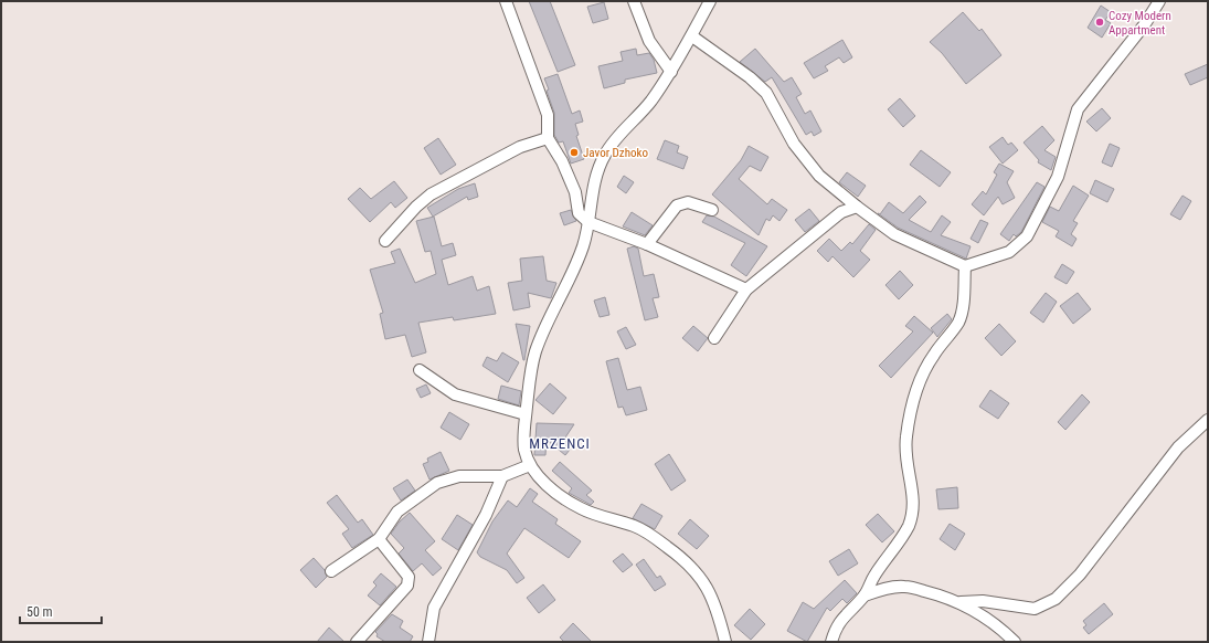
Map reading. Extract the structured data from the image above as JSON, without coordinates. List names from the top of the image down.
{
  "districts": ["MRZENCI"],
  "places": ["Cozy Modern Appartment", "Javor Dzhoko"],
  "scale_bar": "50 m"
}
